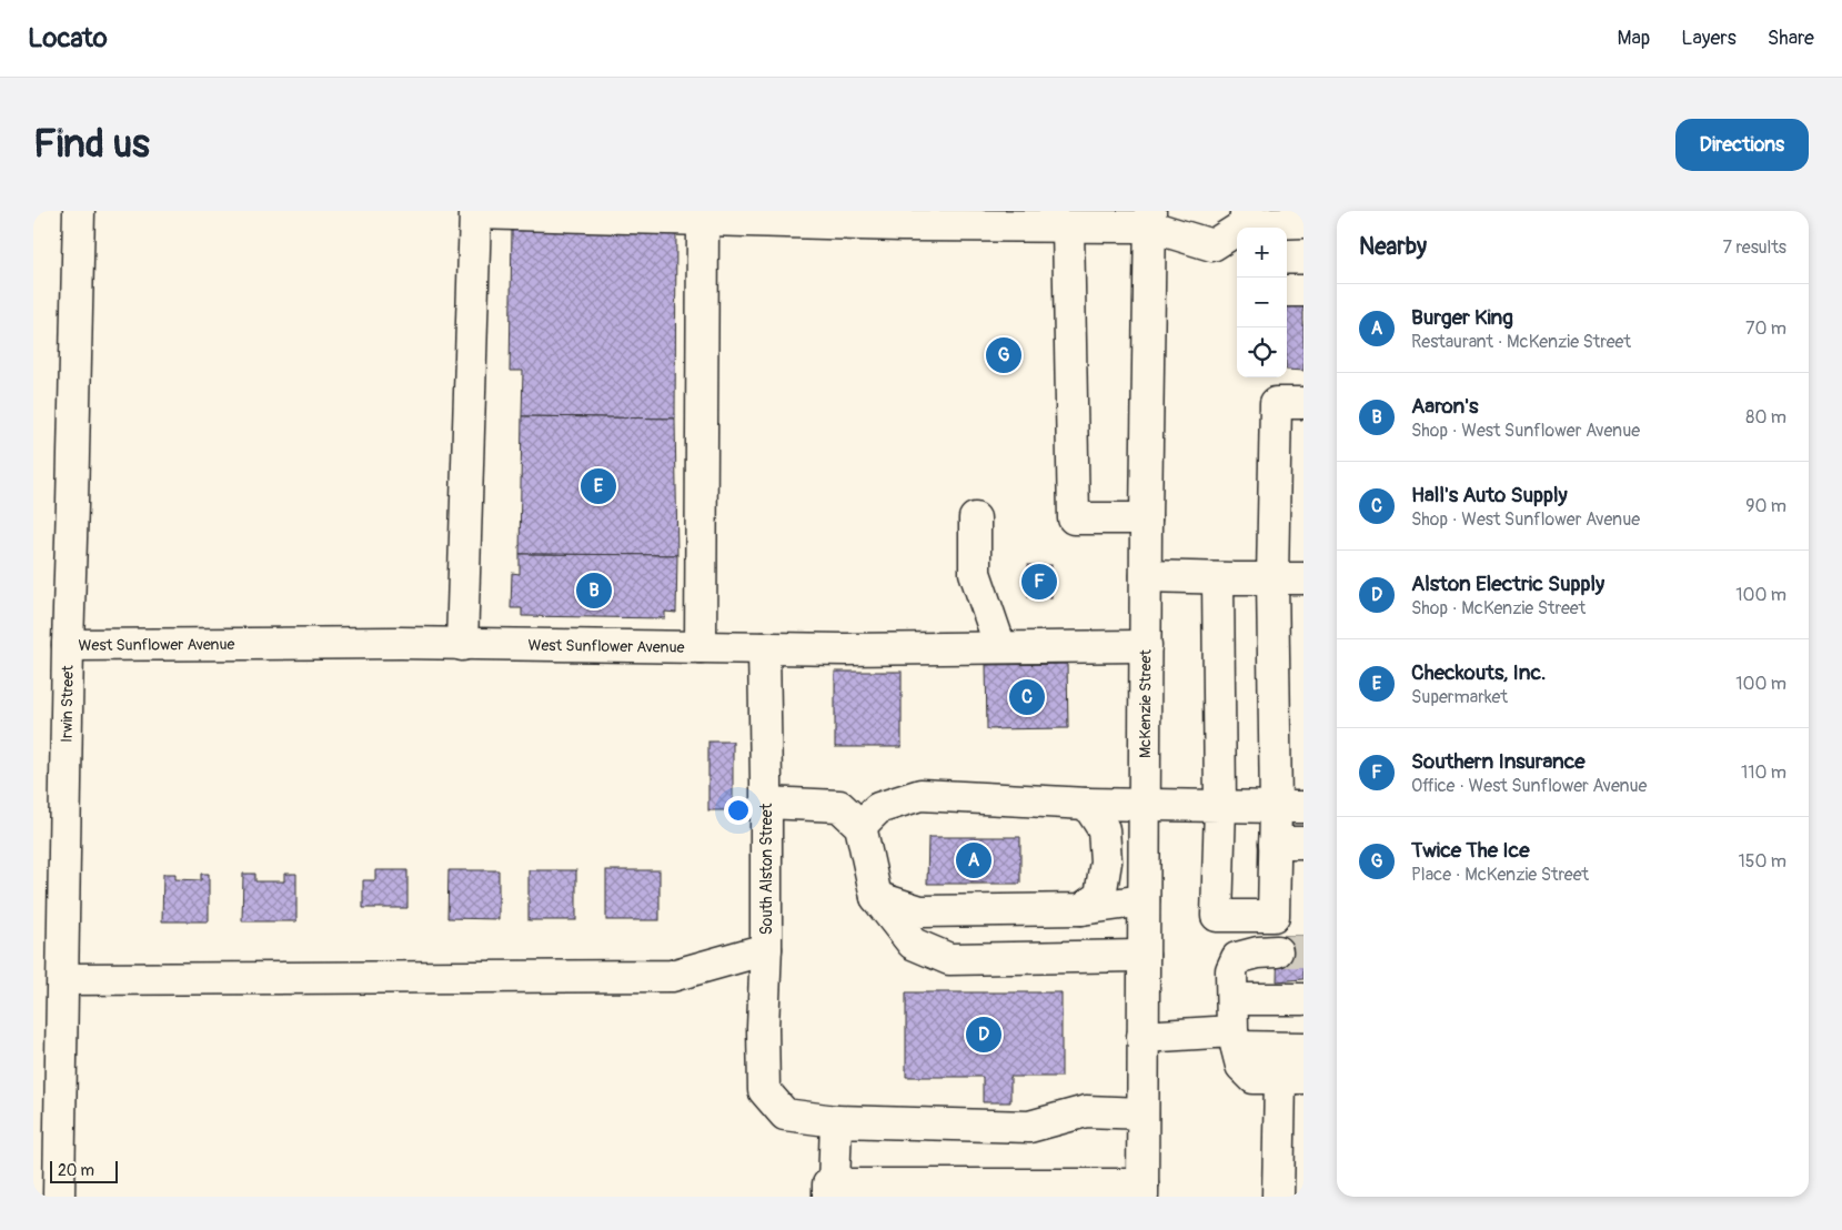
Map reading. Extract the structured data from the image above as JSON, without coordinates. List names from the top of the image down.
{
  "streets": {
    "street": [
      "West Sunflower Avenue",
      "Irwin Street",
      "McKenzie Street",
      "South Alston Street"
    ]
  },
  "crossings": [
    ["West Sunflower Avenue", "Irwin Street"],
    ["West Sunflower Avenue", "McKenzie Street"],
    ["West Sunflower Avenue", "South Alston Street"]
  ],
  "scale_bar": "20 m",
  "page": {
    "header": "Locato",
    "nav": ["Map", "Layers", "Share"],
    "buttons": "Directions",
    "title": "Find us",
    "heading": ["Nearby", "7 results"],
    "map_buttons": ["+", "−"],
    "list": [
      {
        "mark": "A",
        "name": "Burger King",
        "note": "Restaurant · McKenzie Street",
        "value": "70 m"
      },
      {
        "mark": "B",
        "name": "Aaron's",
        "note": "Shop · West Sunflower Avenue",
        "value": "80 m"
      },
      {
        "mark": "C",
        "name": "Hall's Auto Supply",
        "note": "Shop · West Sunflower Avenue",
        "value": "90 m"
      },
      {
        "mark": "D",
        "name": "Alston Electric Supply",
        "note": "Shop · McKenzie Street",
        "value": "100 m"
      },
      {
        "mark": "E",
        "name": "Checkouts, Inc.",
        "note": "Supermarket",
        "value": "100 m"
      },
      {
        "mark": "F",
        "name": "Southern Insurance",
        "note": "Office · West Sunflower Avenue",
        "value": "110 m"
      },
      {
        "mark": "G",
        "name": "Twice The Ice",
        "note": "Place · McKenzie Street",
        "value": "150 m"
      }
    ],
    "pins": [
      "G",
      "E",
      "F",
      "B",
      "C",
      "A",
      "D"
    ],
    "scale": "20 m"
  }
}
